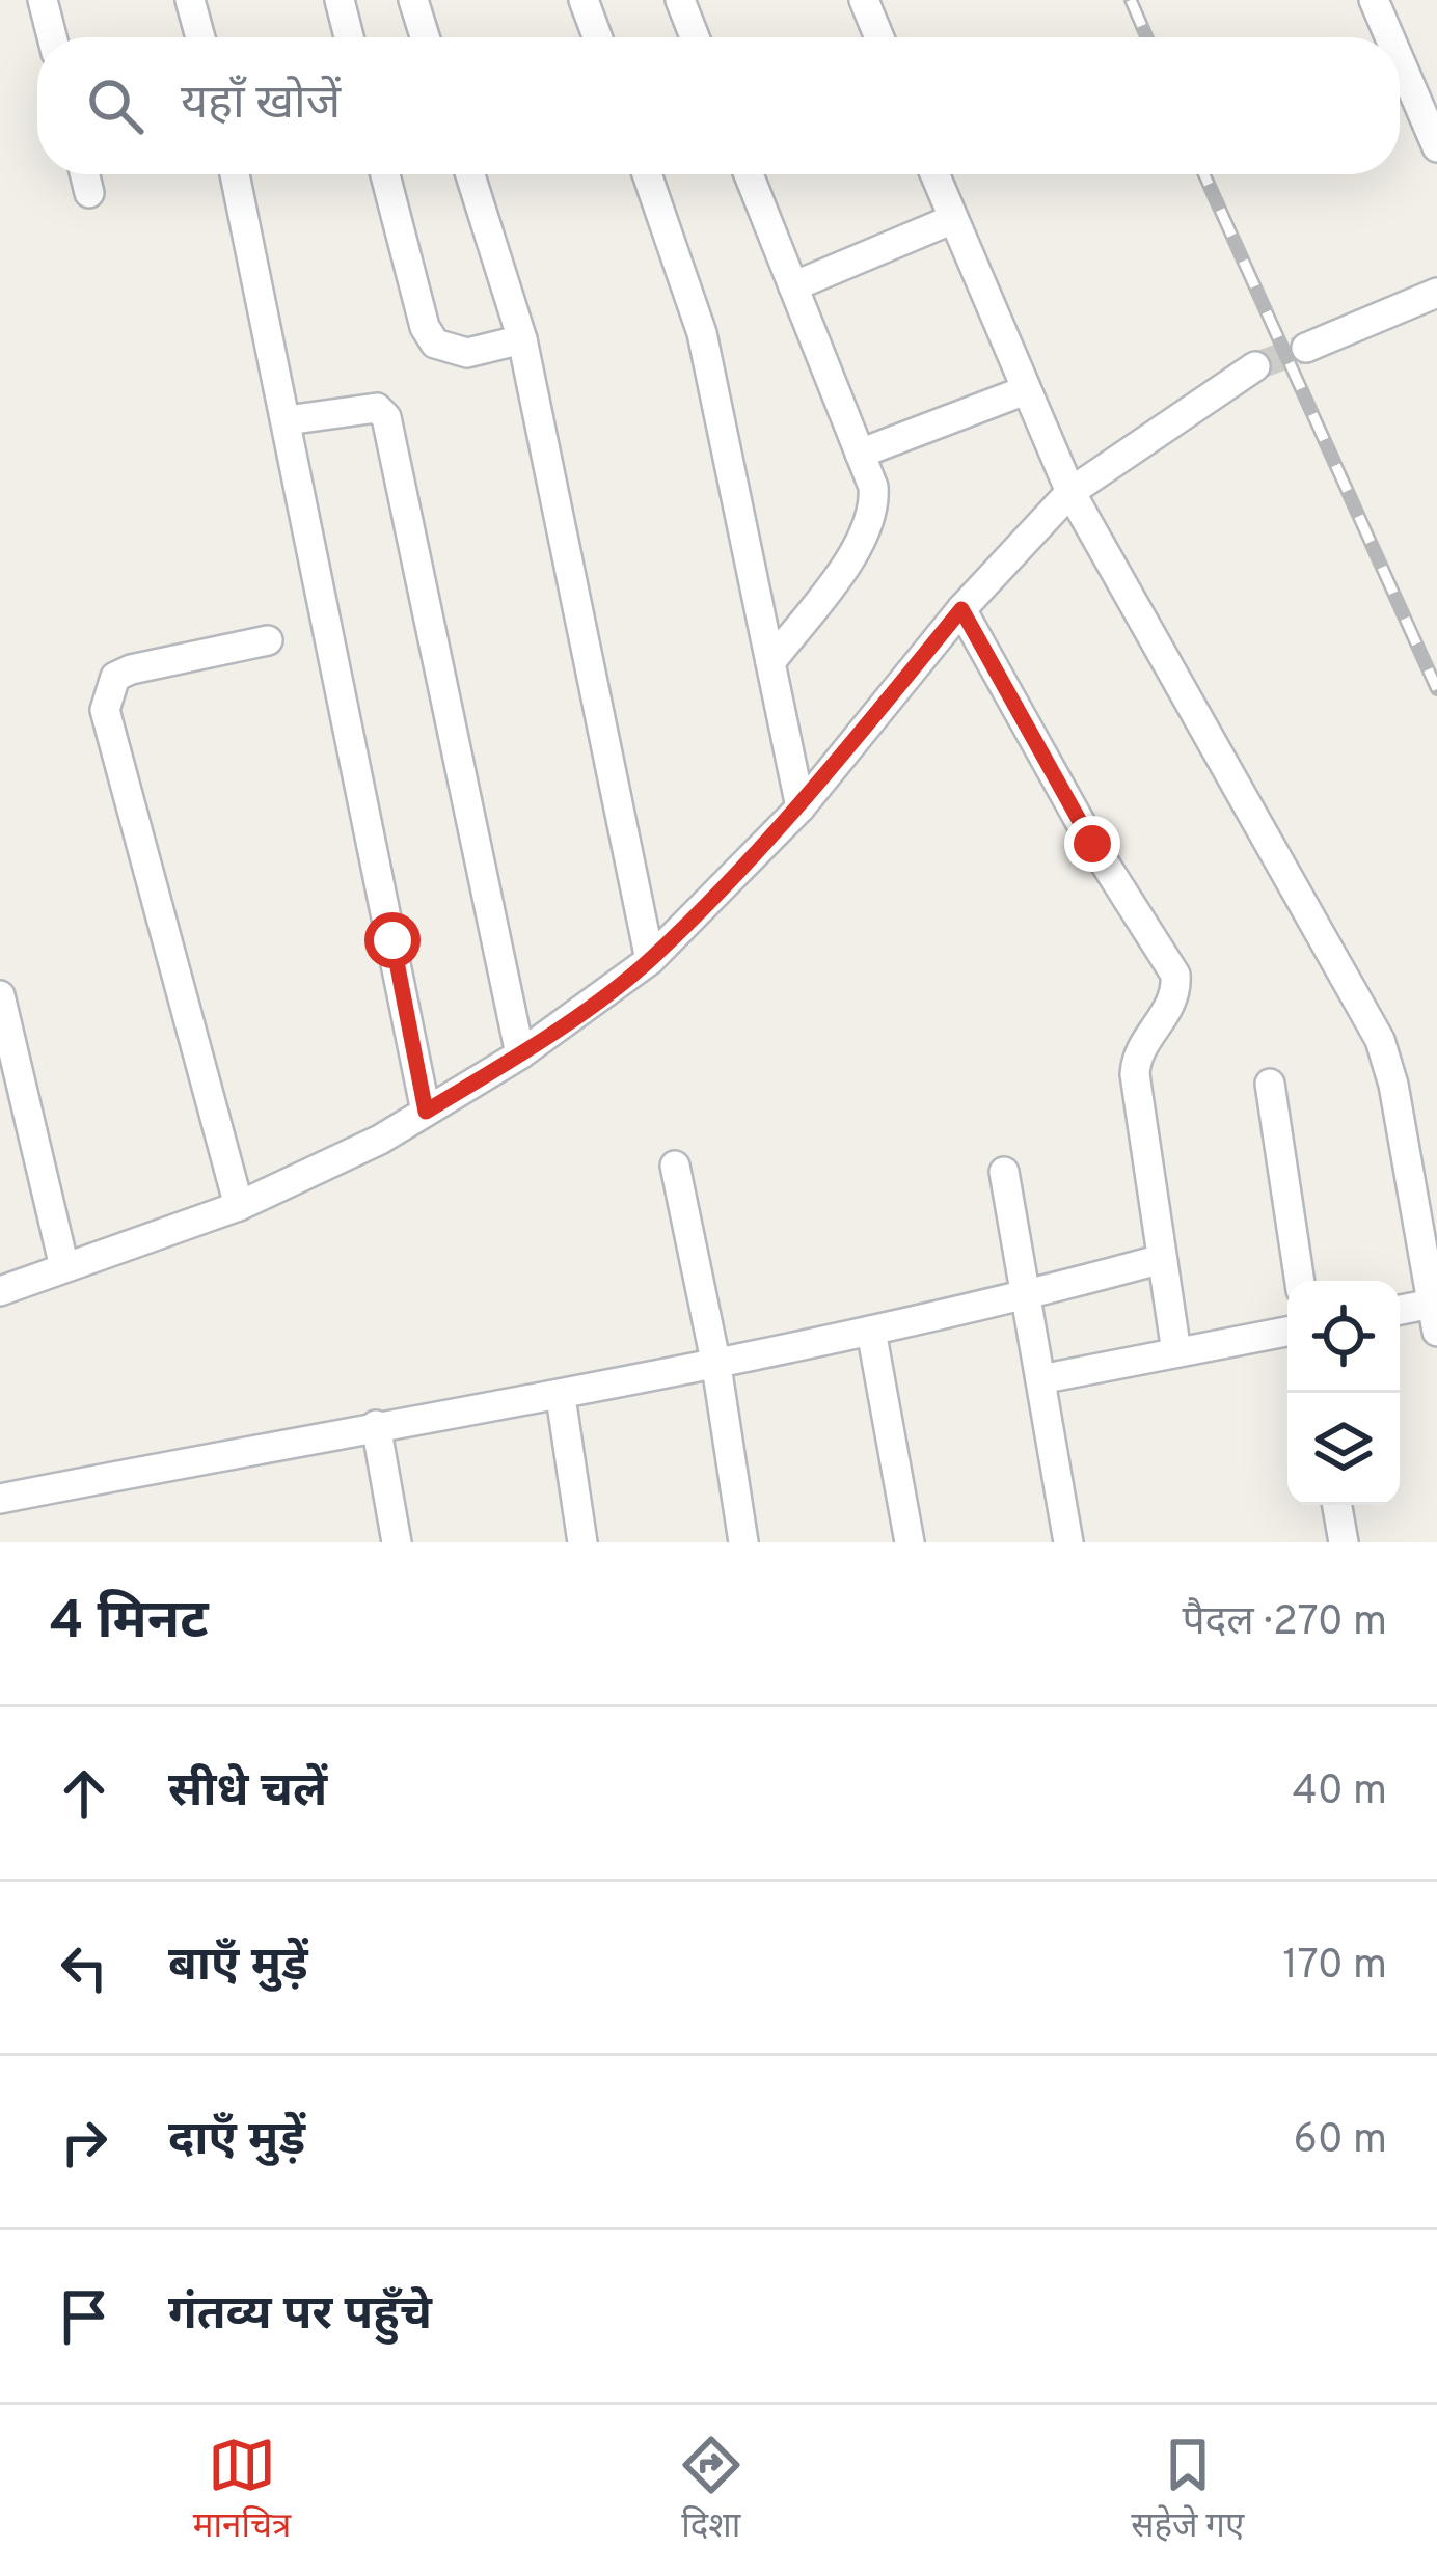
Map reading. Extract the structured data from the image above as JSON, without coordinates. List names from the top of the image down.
{
  "page": {
    "search": "यहाँ खोजें",
    "heading": ["4 मिनट", "पैदल · 270 m"],
    "list": [
      ["सीधे चलें", "40 m"],
      ["बाएँ मुड़ें", "170 m"],
      ["दाएँ मुड़ें", "60 m"],
      "गंतव्य पर पहुँचे"
    ],
    "nav": ["मानचित्र", "दिशा", "सहेजे गए"]
  }
}
